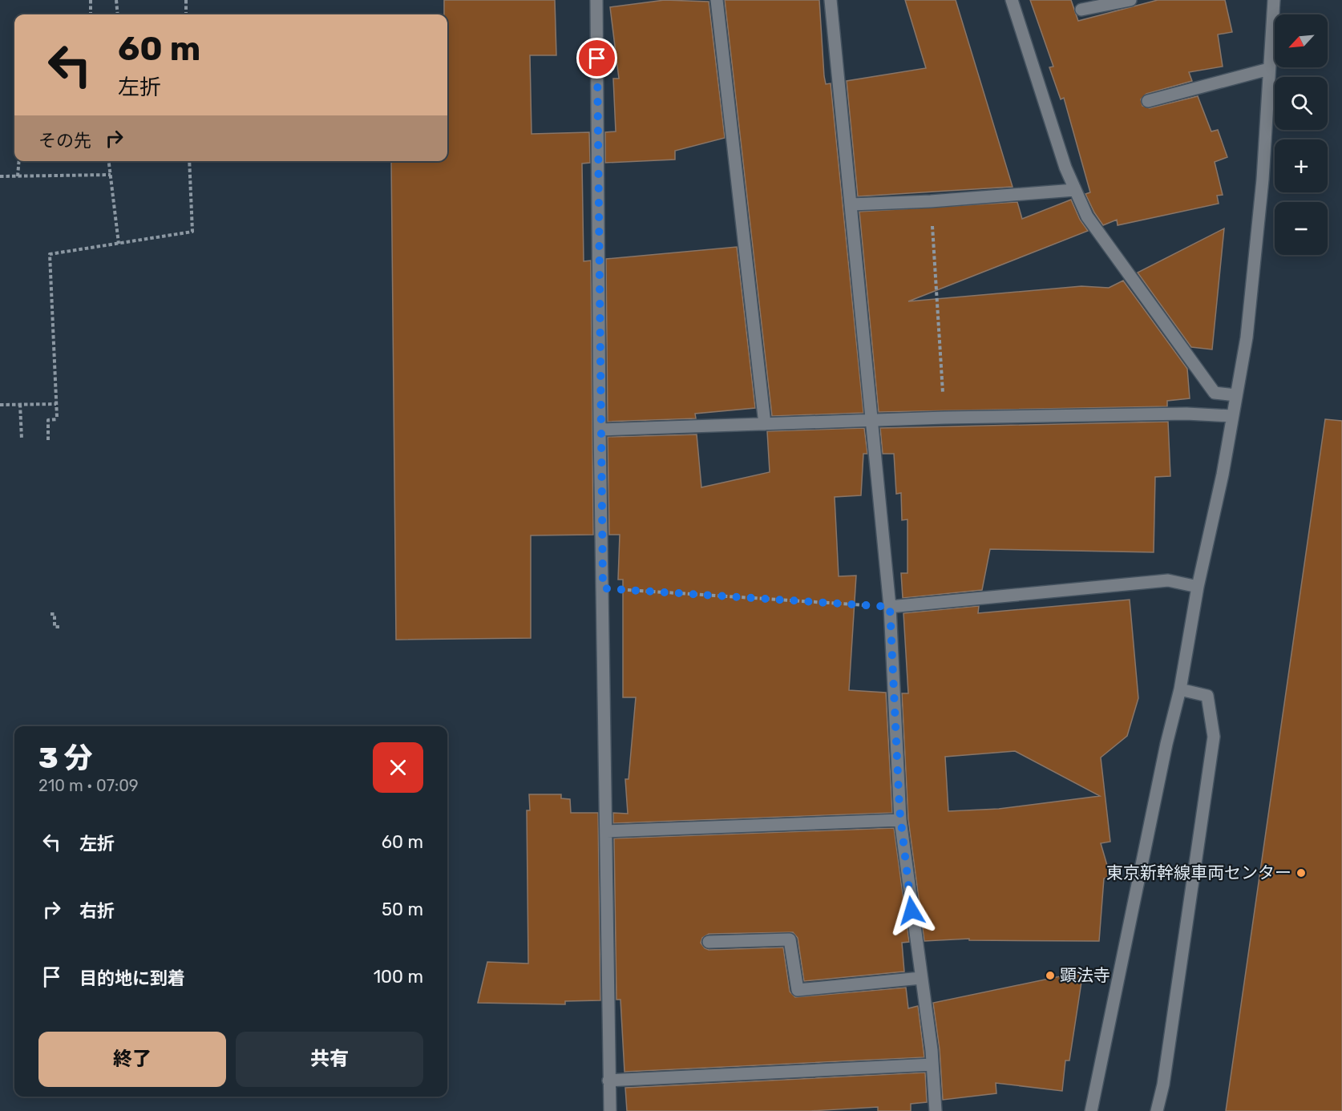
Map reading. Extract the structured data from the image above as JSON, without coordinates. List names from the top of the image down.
{
  "places": ["東京新幹線車両センター", "顕法寺"],
  "north": "bottom left",
  "page": {
    "map_buttons": ["+", "−"],
    "turn": ["60 m", "左折"],
    "then": "その先",
    "heading": ["3 分", "210 m · 07:09"],
    "list": [
      {
        "name": "左折",
        "value": "60 m"
      },
      {
        "name": "右折",
        "value": "50 m"
      },
      {
        "name": "目的地に到着",
        "value": "100 m"
      }
    ],
    "buttons": ["終了", "共有"]
  }
}
